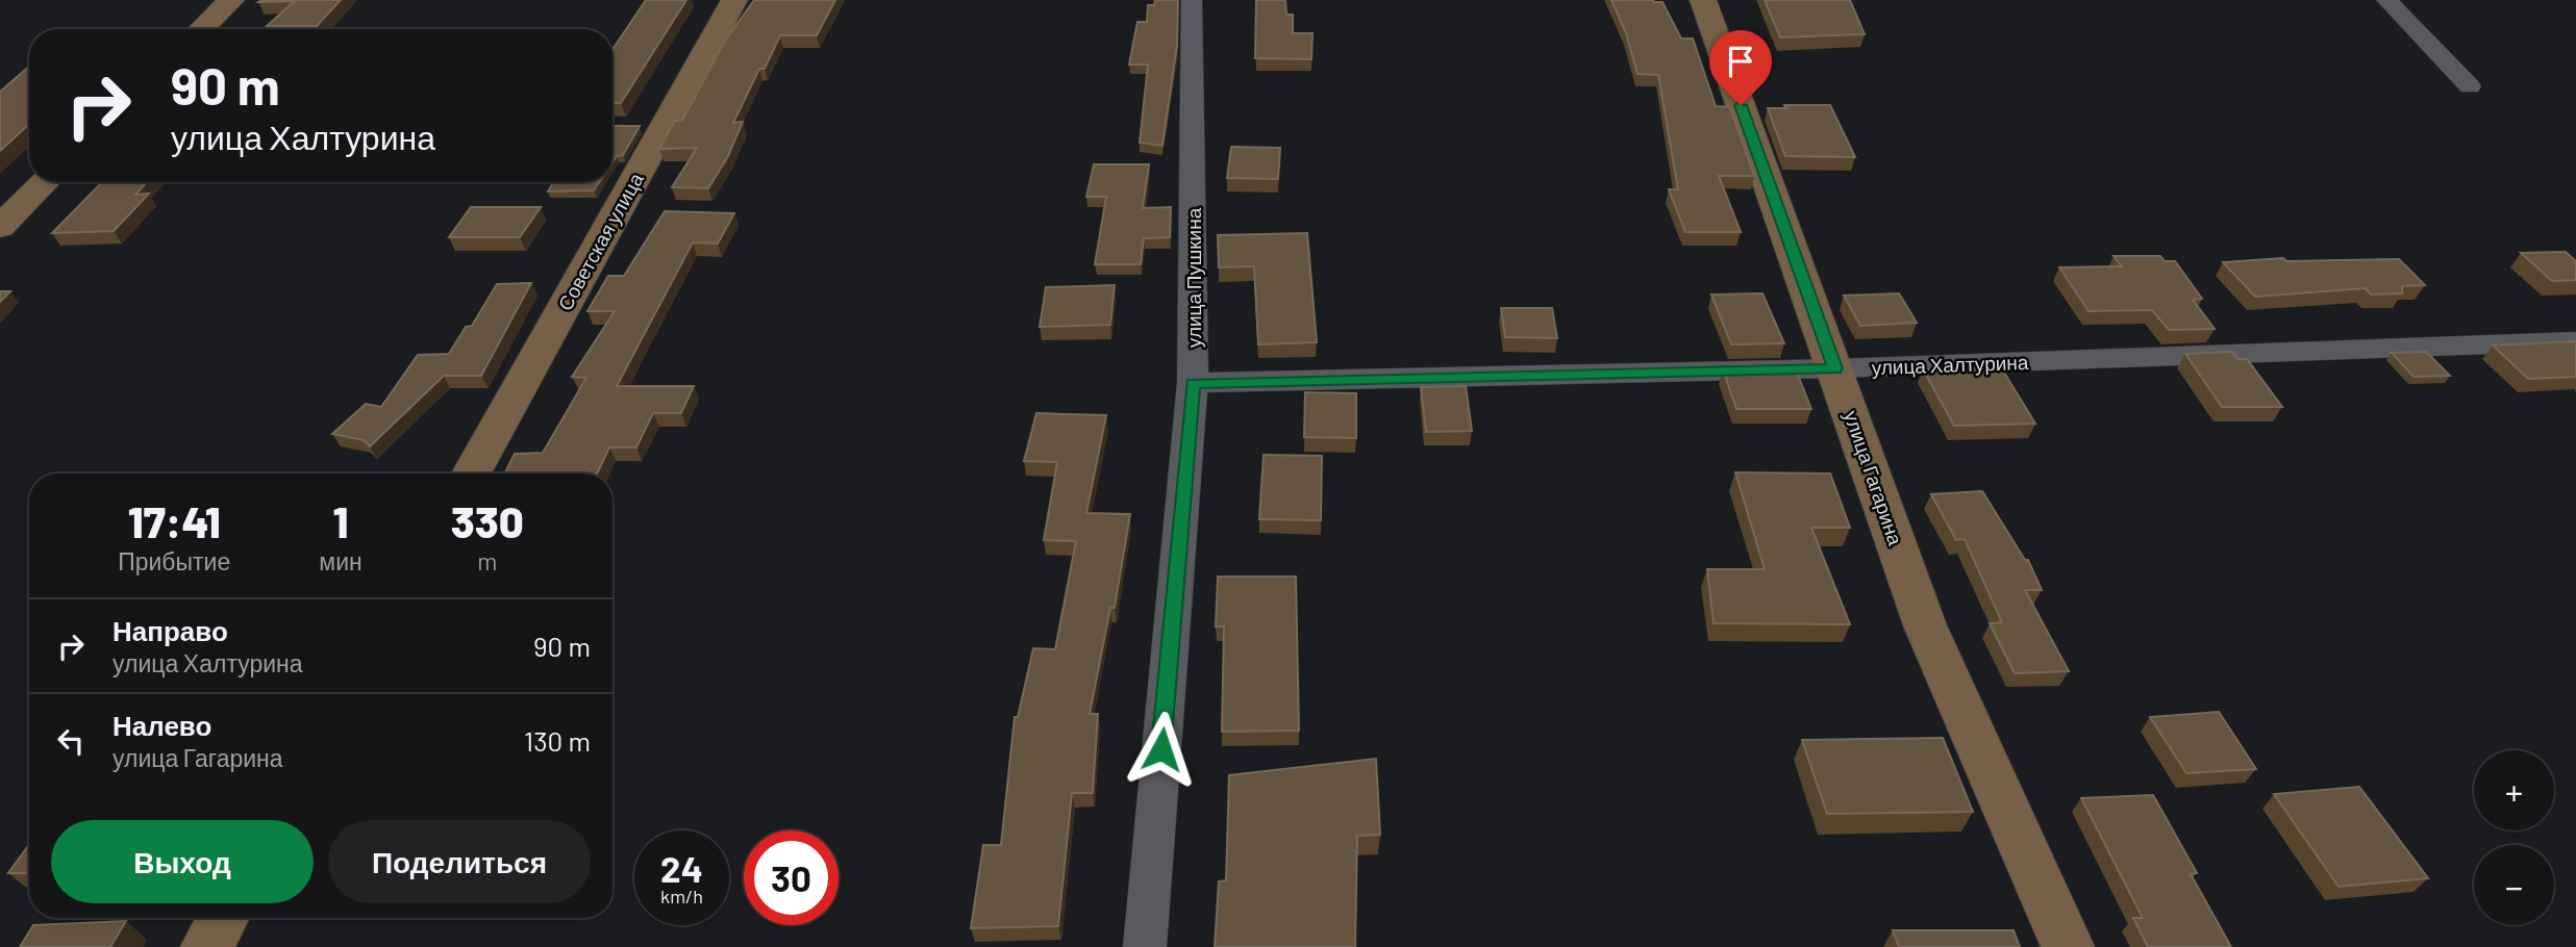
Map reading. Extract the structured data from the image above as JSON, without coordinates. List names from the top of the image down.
{
  "streets": {
    "street": [
      "Советская улица",
      "улица Пушкина",
      "улица Халтурина",
      "улица Гагарина"
    ]
  },
  "crossings": [
    ["улица Пушкина", "улица Халтурина"],
    ["улица Халтурина", "улица Гагарина"]
  ],
  "page": {
    "turn": ["90 m", "улица Халтурина"],
    "eta": [
      "17:41",
      "Прибытие",
      "1",
      "мин",
      "330",
      "m"
    ],
    "list": [
      {
        "name": "Направо",
        "note": "улица Халтурина",
        "value": "90 m"
      },
      {
        "name": "Налево",
        "note": "улица Гагарина",
        "value": "130 m"
      }
    ],
    "map_buttons": ["+", "−"],
    "buttons": ["Выход", "Поделиться"],
    "speed": "24 km/h",
    "limit": "30"
  }
}
